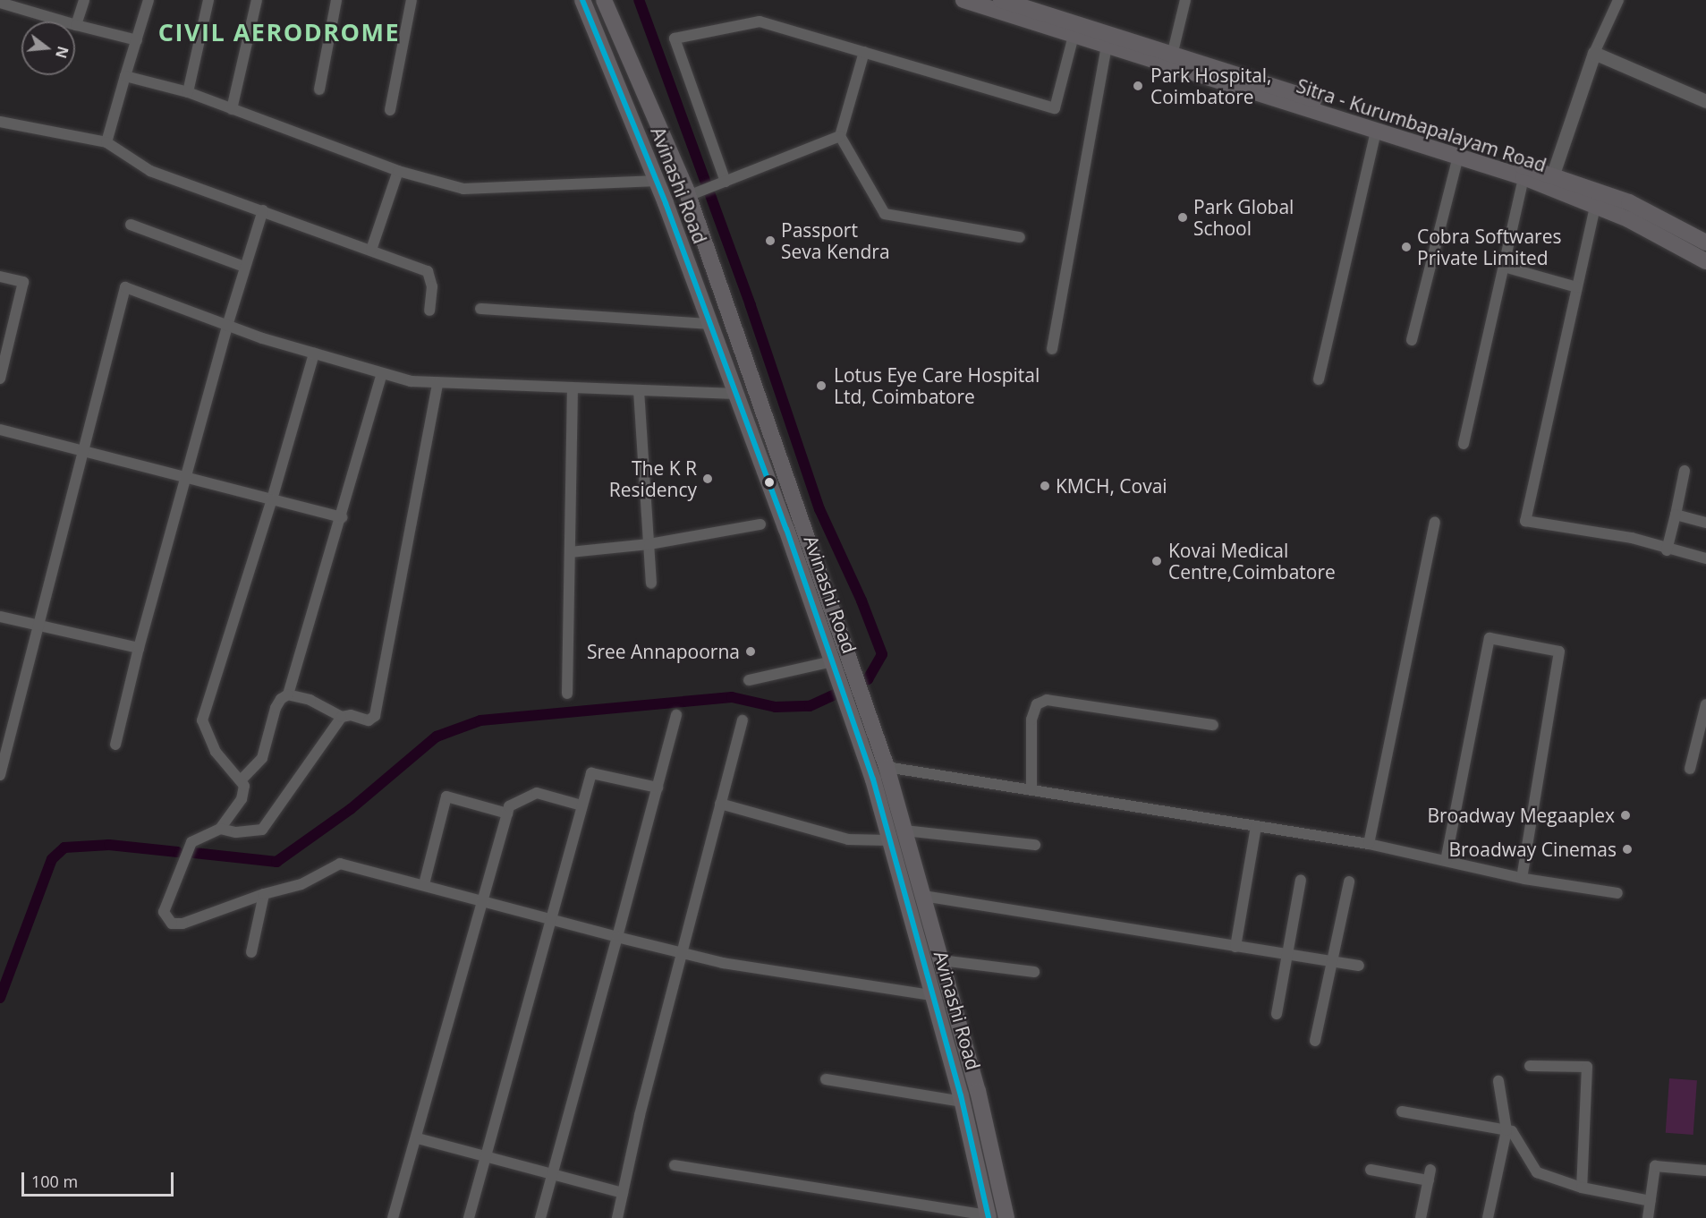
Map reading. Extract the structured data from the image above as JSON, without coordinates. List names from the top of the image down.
{
  "streets": {
    "main road": ["Sitra - Kurumbapalayam Road", "Avinashi Road"]
  },
  "districts": ["CIVIL AERODROME"],
  "places": [
    "Park Hospital, Coimbatore",
    "Park Global School",
    "Passport Seva Kendra",
    "Cobra Softwares Private Limited",
    "Lotus Eye Care Hospital Ltd, Coimbatore",
    "The K R Residency",
    "KMCH, Covai",
    "Kovai Medical Centre,Coimbatore",
    "Sree Annapoorna",
    "Broadway Megaaplex",
    "Broadway Cinemas"
  ],
  "scale_bar": "100 m",
  "north": "right"
}
